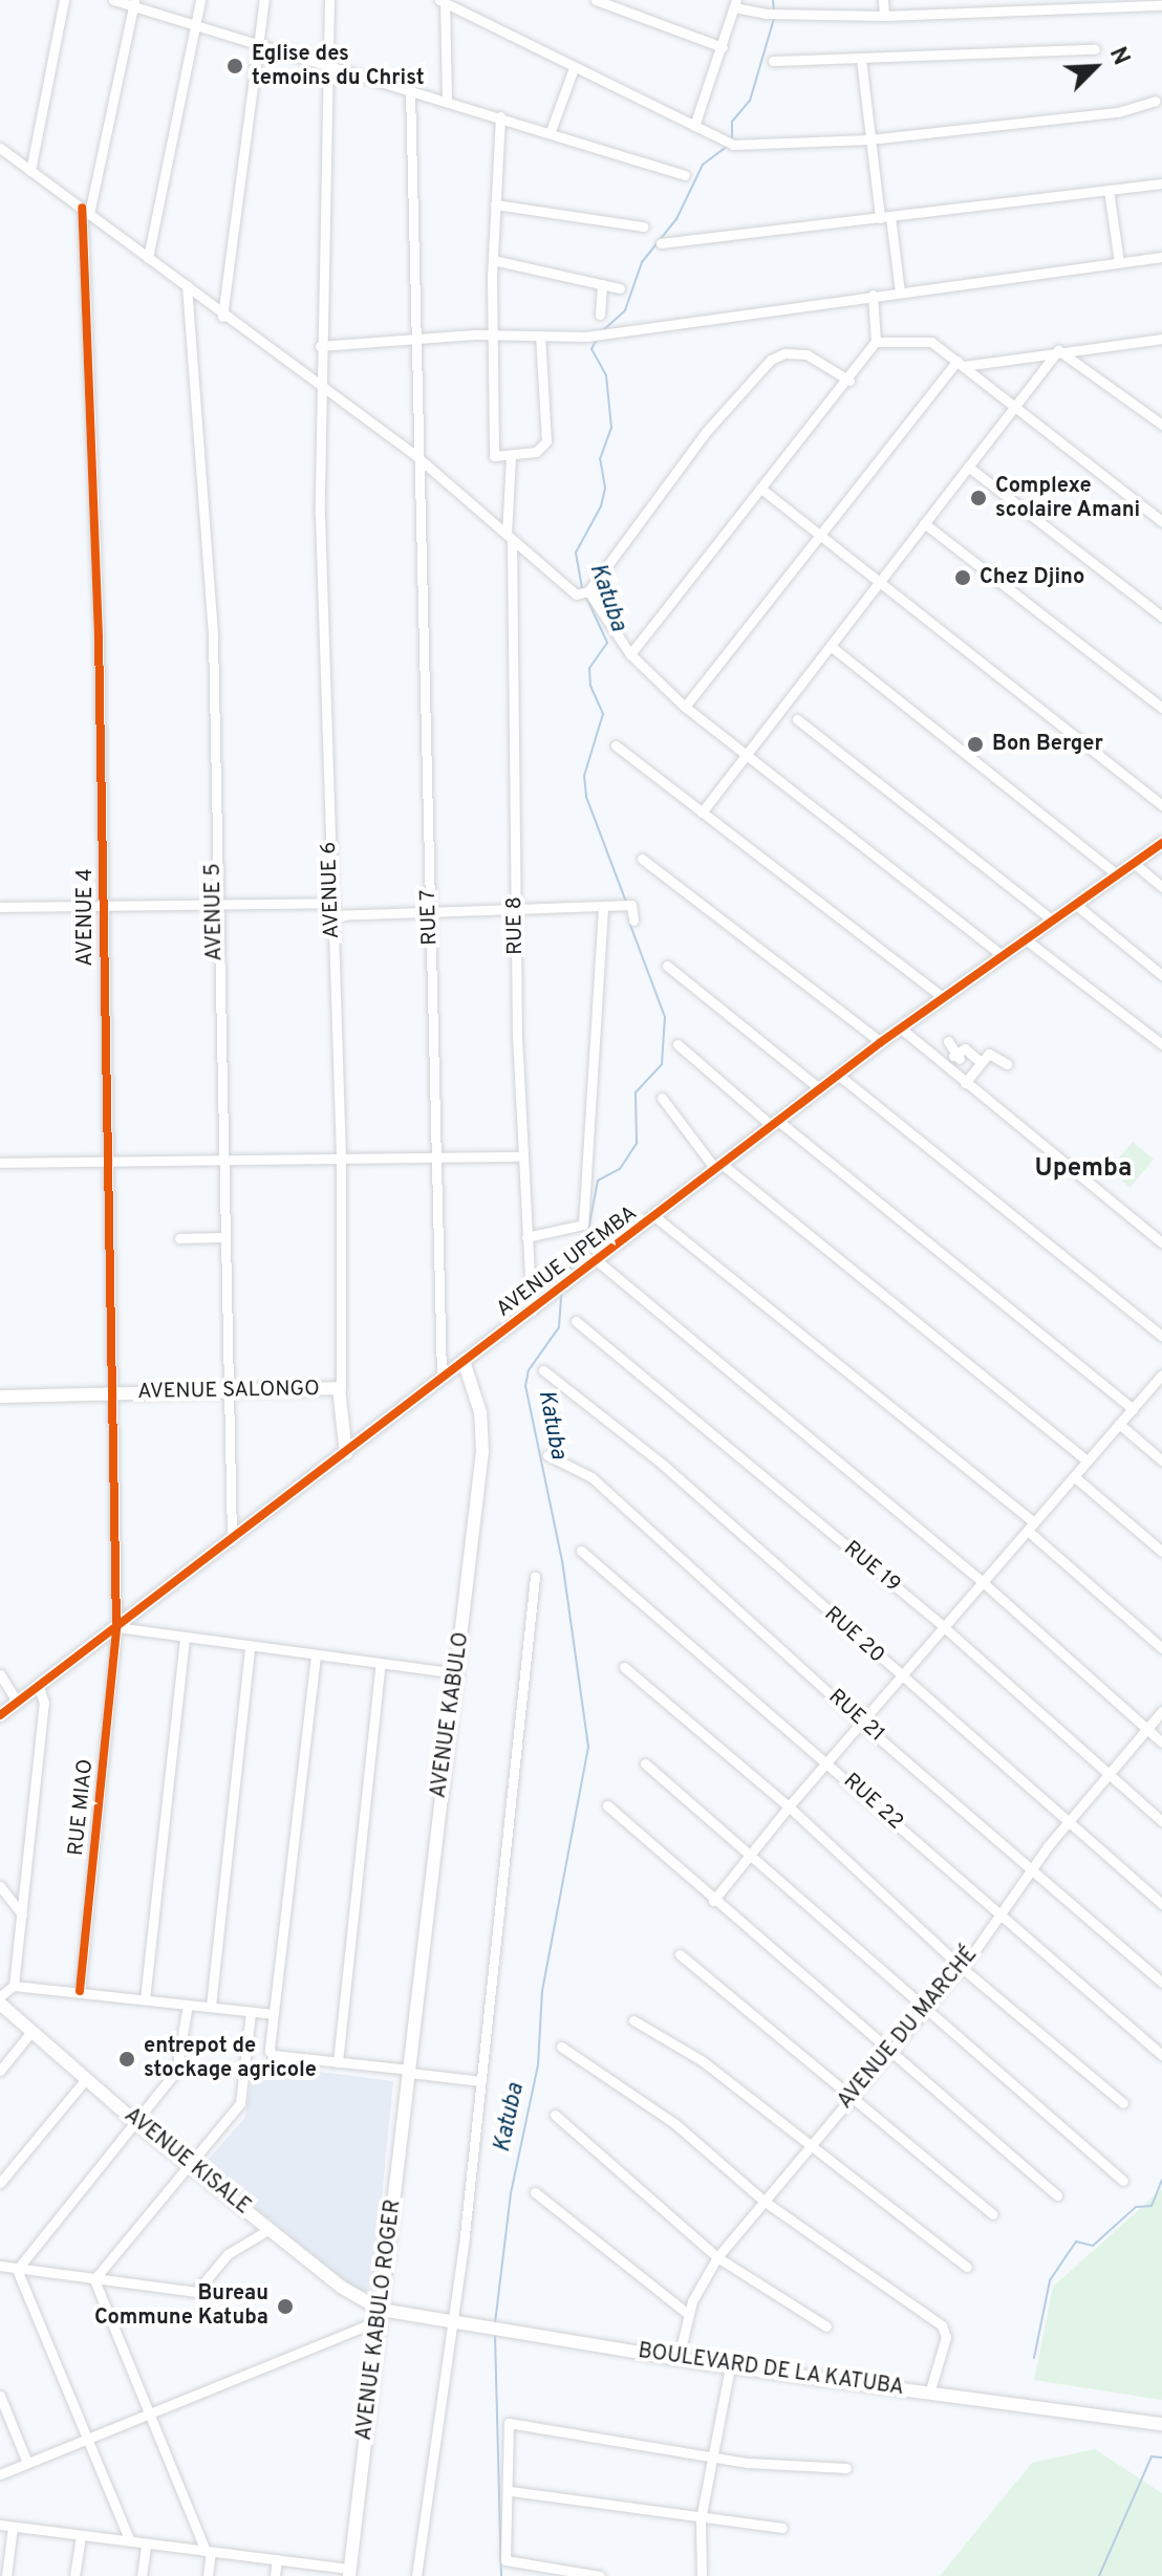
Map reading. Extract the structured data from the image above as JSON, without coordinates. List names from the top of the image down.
{
  "streets": {
    "street": [
      "AVENUE 6",
      "AVENUE 5",
      "AVENUE 4",
      "RUE 7",
      "RUE 8",
      "AVENUE UPEMBA",
      "AVENUE SALONGO",
      "RUE 19",
      "RUE 20",
      "AVENUE KABULO",
      "RUE 21",
      "RUE 22",
      "RUE MIAO",
      "AVENUE DU MARCHÉ",
      "AVENUE KISALE",
      "AVENUE KABULO ROGER",
      "BOULEVARD DE LA KATUBA"
    ]
  },
  "crossings": [
    ["AVENUE 6", "AVENUE SALONGO"],
    ["AVENUE 5", "AVENUE UPEMBA"],
    ["AVENUE 5", "AVENUE SALONGO"],
    ["AVENUE 4", "AVENUE UPEMBA"],
    ["AVENUE 4", "AVENUE SALONGO"],
    ["AVENUE 4", "RUE MIAO"],
    ["RUE 7", "AVENUE UPEMBA"],
    ["RUE 8", "AVENUE UPEMBA"],
    ["AVENUE UPEMBA", "AVENUE SALONGO"],
    ["AVENUE UPEMBA", "AVENUE KABULO"],
    ["AVENUE UPEMBA", "RUE MIAO"],
    ["RUE 19", "AVENUE DU MARCHÉ"],
    ["RUE 20", "AVENUE DU MARCHÉ"],
    ["AVENUE KABULO", "AVENUE KABULO ROGER"],
    ["RUE 21", "AVENUE DU MARCHÉ"],
    ["RUE 22", "AVENUE DU MARCHÉ"],
    ["AVENUE DU MARCHÉ", "BOULEVARD DE LA KATUBA"],
    ["AVENUE KISALE", "AVENUE KABULO ROGER"],
    ["AVENUE KISALE", "BOULEVARD DE LA KATUBA"],
    ["AVENUE KABULO ROGER", "BOULEVARD DE LA KATUBA"]
  ],
  "districts": ["Upemba"],
  "water": ["Katuba"],
  "places": [
    "Eglise des temoins du Christ",
    "Complexe scolaire Amani",
    "Chez Djino",
    "Bon Berger",
    "entrepot de stockage agricole",
    "Bureau Commune Katuba"
  ],
  "north": "top right"
}
